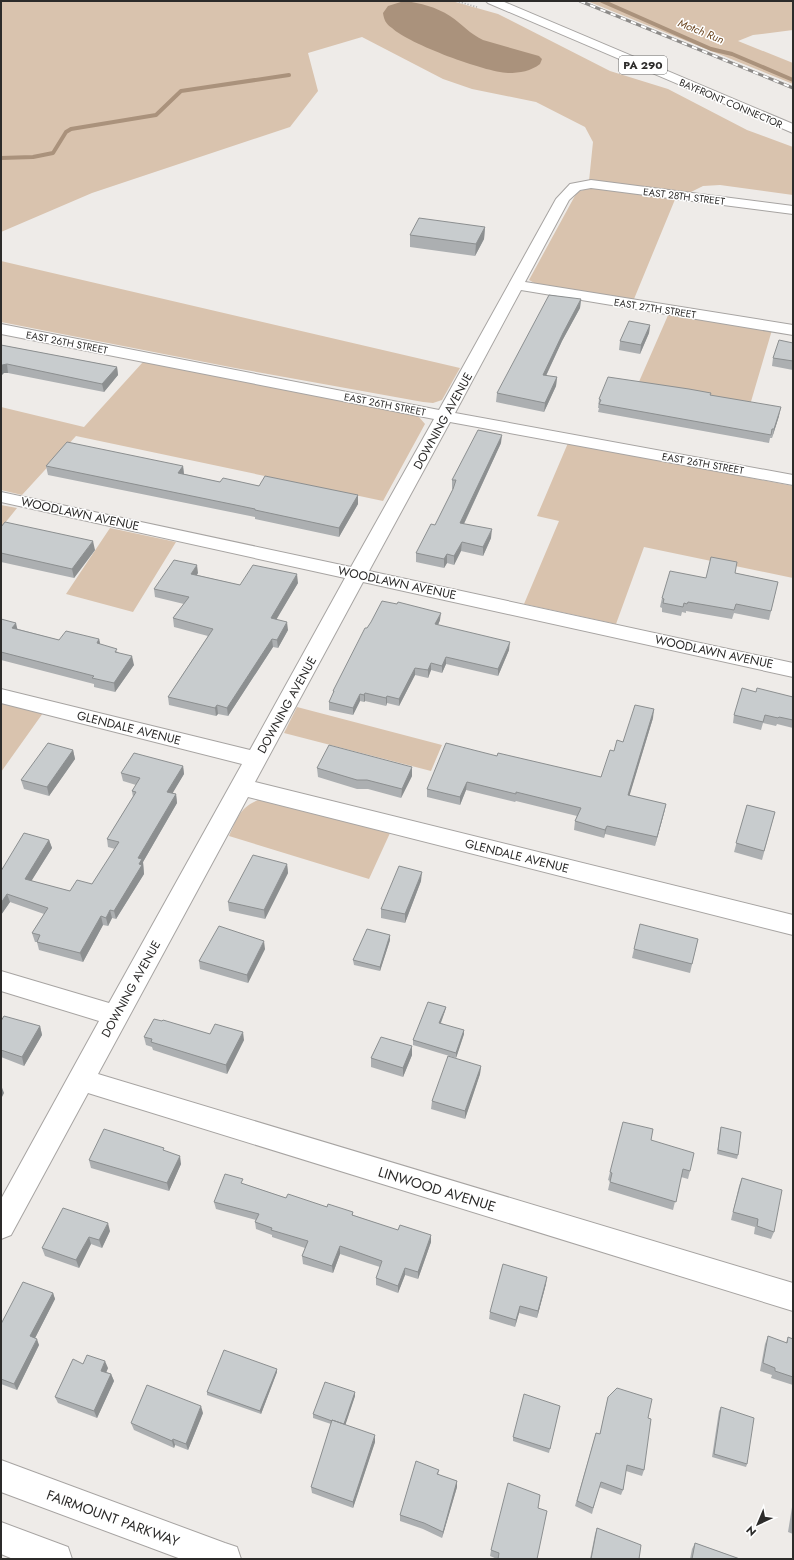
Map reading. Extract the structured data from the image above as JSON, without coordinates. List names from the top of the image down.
{
  "streets": {
    "main road": [
      "PA 290",
      "BAYFRONT CONNECTOR",
      "EAST 28TH STREET",
      "EAST 27TH STREET",
      "EAST 26TH STREET",
      "DOWNING AVENUE",
      "WOODLAWN AVENUE",
      "GLENDALE AVENUE",
      "LINWOOD AVENUE",
      "FAIRMOUNT PARKWAY"
    ]
  },
  "crossings": [
    ["EAST 28TH STREET", "DOWNING AVENUE"],
    ["EAST 27TH STREET", "DOWNING AVENUE"],
    ["EAST 26TH STREET", "DOWNING AVENUE"],
    ["DOWNING AVENUE", "WOODLAWN AVENUE"],
    ["DOWNING AVENUE", "GLENDALE AVENUE"],
    ["DOWNING AVENUE", "LINWOOD AVENUE"]
  ],
  "water": ["Motch Run"],
  "north": "bottom left"
}
